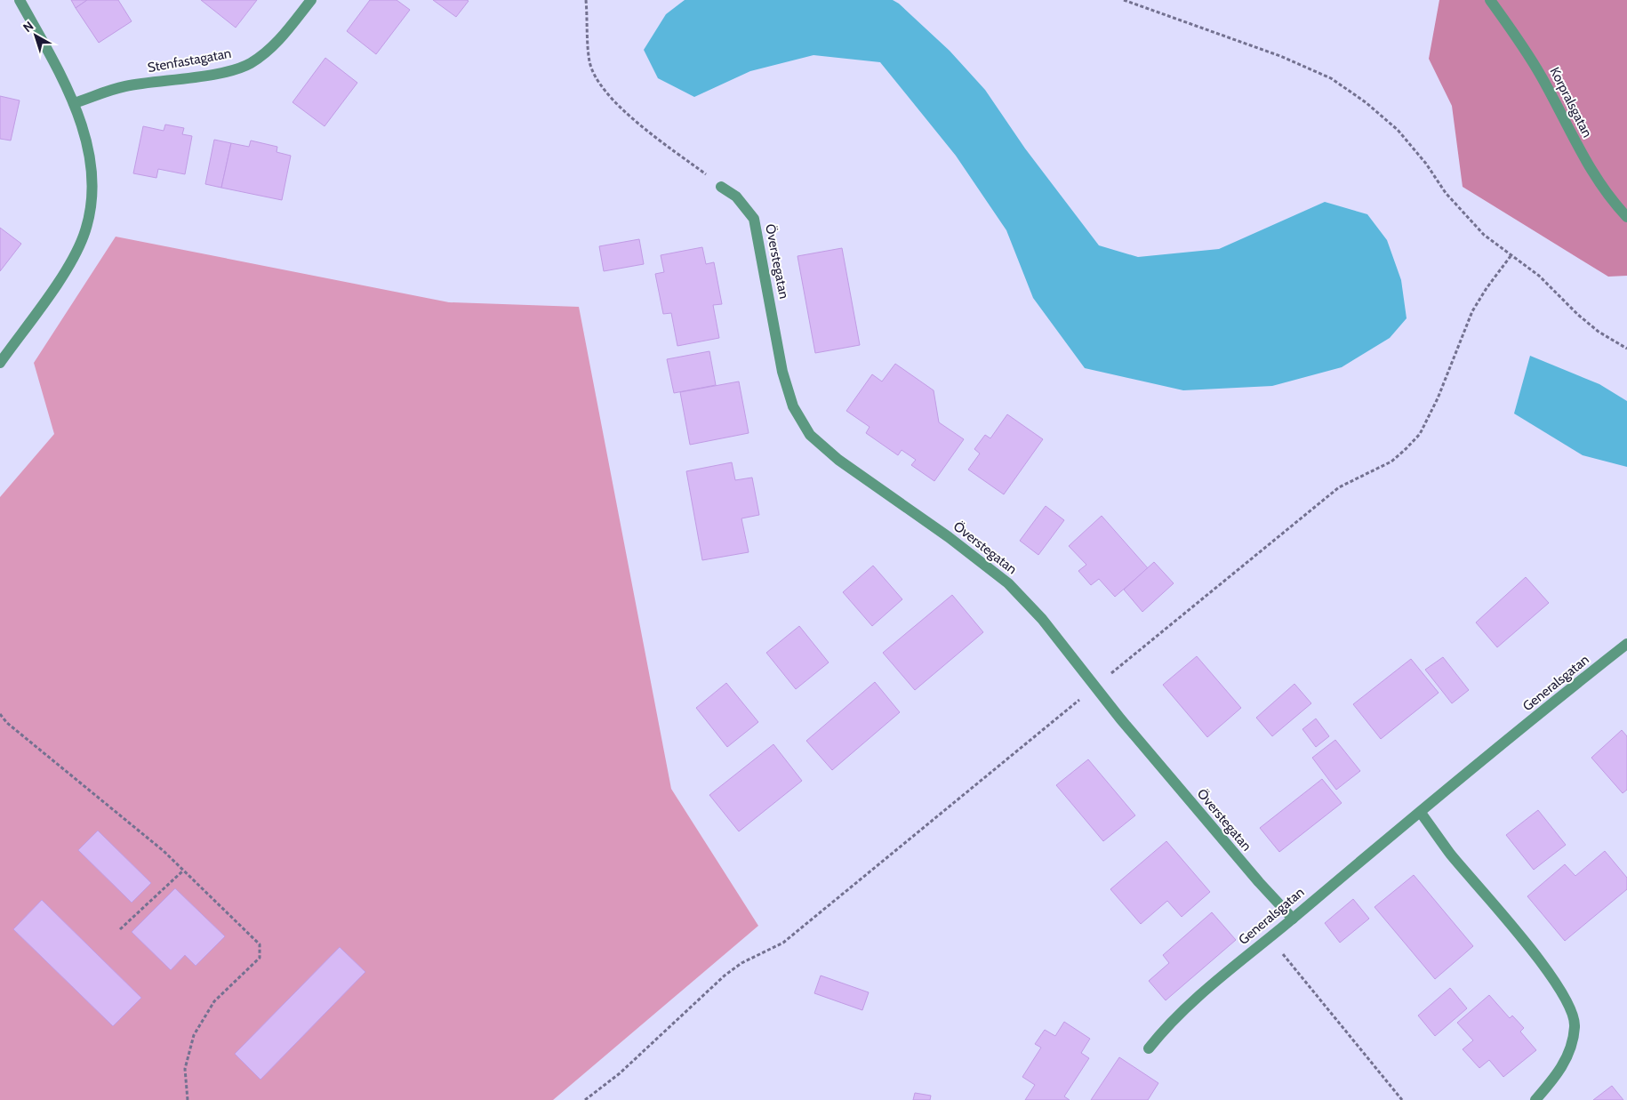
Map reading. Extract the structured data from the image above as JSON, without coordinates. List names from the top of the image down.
{
  "streets": {
    "street": [
      "Stenfastagatan",
      "Korpralsgatan",
      "Överstegatan",
      "Generalsgatan"
    ]
  },
  "crossings": [
    ["Överstegatan", "Generalsgatan"]
  ],
  "north": "top left"
}
